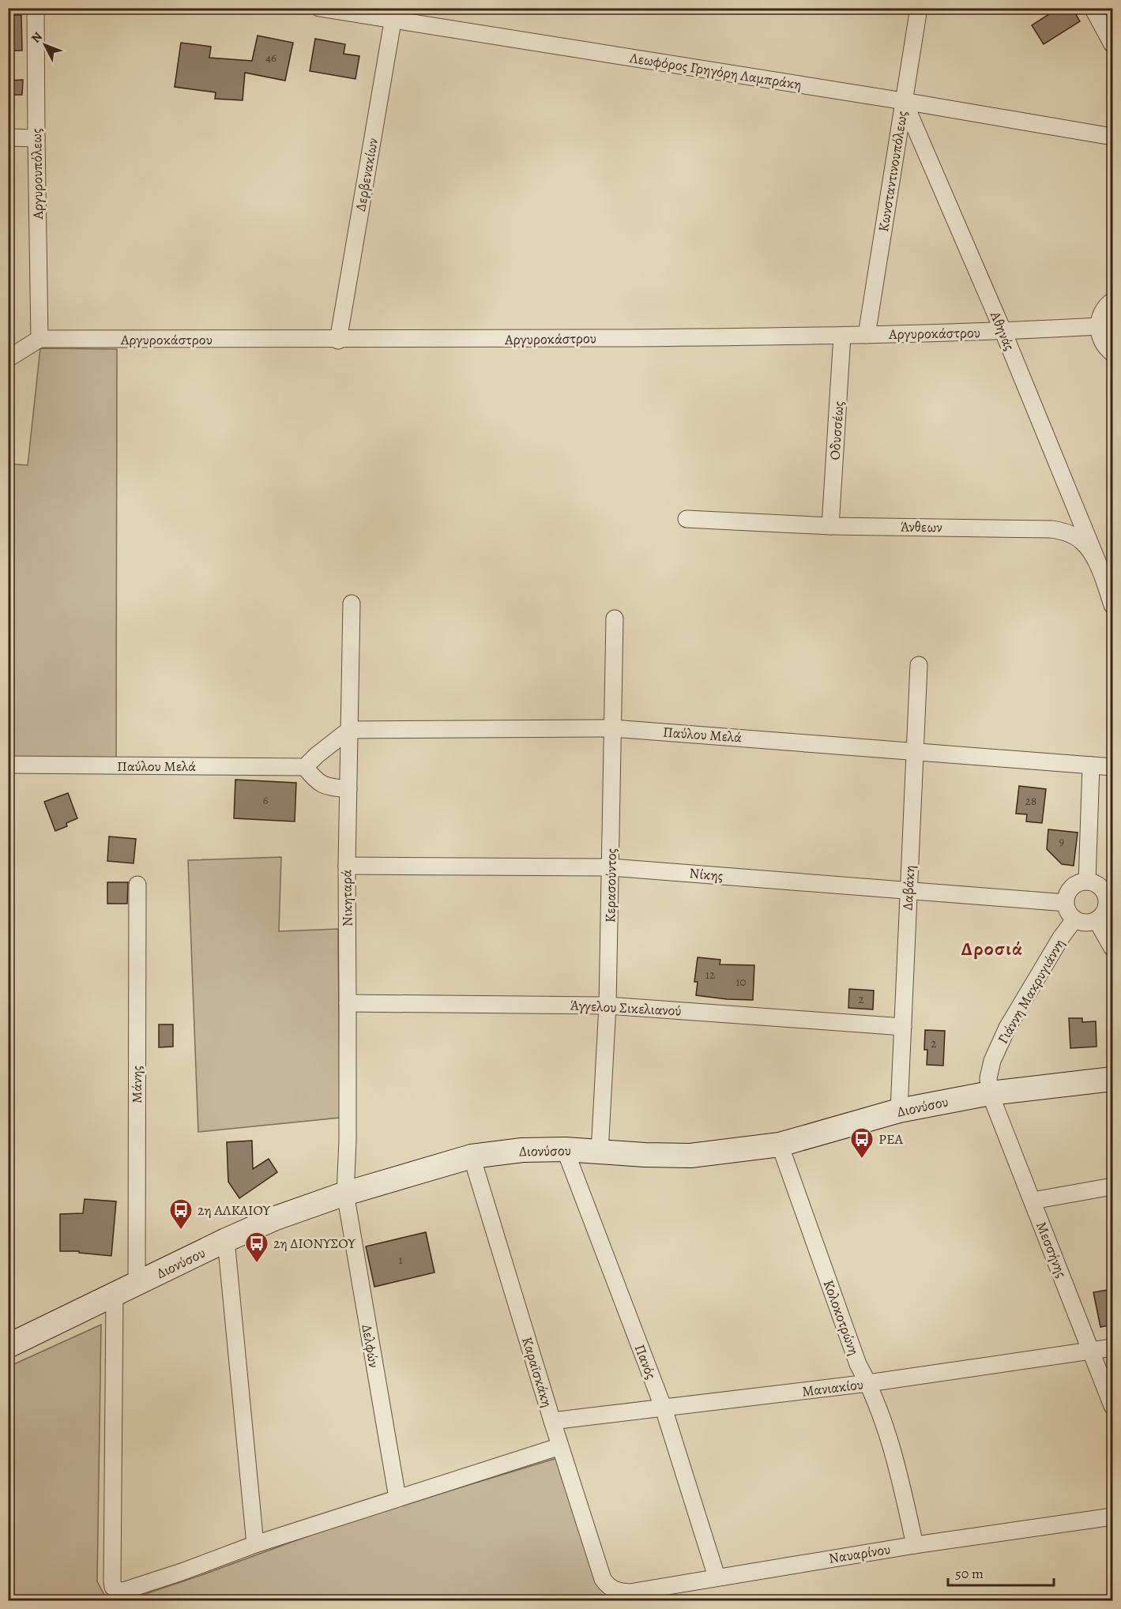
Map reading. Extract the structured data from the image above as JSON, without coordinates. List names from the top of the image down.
{
  "streets": {
    "main road": ["Διονύσου"],
    "street": [
      "Λεωφόρος Γρηγόρη Λαμπράκη",
      "Κωνσταντινουπόλεως",
      "Αργυρουπόλεως",
      "Δερβενακίων",
      "Αθηνάς",
      "Αργυροκάστρου",
      "Οδυσσέως",
      "Άνθεων",
      "Παύλου Μελά",
      "Νίκης",
      "Κερασούντος",
      "Δαβάκη",
      "Νικηταρά",
      "Γιάννη Μακρυγιάννη",
      "Άγγελου Σικελιανού",
      "Μάνης",
      "Μεσσήνης",
      "Κολοκοτρώνη",
      "Δελφών",
      "Πανός",
      "Καραϊσκάκη",
      "Μανιακίου",
      "Ναυαρίνου"
    ]
  },
  "crossings": [
    ["Λεωφόρος Γρηγόρη Λαμπράκη", "Κωνσταντινουπόλεως"],
    ["Λεωφόρος Γρηγόρη Λαμπράκη", "Δερβενακίων"],
    ["Λεωφόρος Γρηγόρη Λαμπράκη", "Αθηνάς"],
    ["Κωνσταντινουπόλεως", "Αθηνάς"],
    ["Κωνσταντινουπόλεως", "Αργυροκάστρου"],
    ["Αργυρουπόλεως", "Αργυροκάστρου"],
    ["Δερβενακίων", "Αργυροκάστρου"],
    ["Αθηνάς", "Αργυροκάστρου"],
    ["Αθηνάς", "Άνθεων"],
    ["Αργυροκάστρου", "Οδυσσέως"],
    ["Οδυσσέως", "Άνθεων"],
    ["Παύλου Μελά", "Κερασούντος"],
    ["Παύλου Μελά", "Δαβάκη"],
    ["Παύλου Μελά", "Νικηταρά"],
    ["Νίκης", "Κερασούντος"],
    ["Νίκης", "Δαβάκη"],
    ["Νίκης", "Νικηταρά"],
    ["Νίκης", "Γιάννη Μακρυγιάννη"],
    ["Κερασούντος", "Άγγελου Σικελιανού"],
    ["Κερασούντος", "Διονύσου"],
    ["Δαβάκη", "Άγγελου Σικελιανού"],
    ["Δαβάκη", "Διονύσου"],
    ["Νικηταρά", "Άγγελου Σικελιανού"],
    ["Νικηταρά", "Διονύσου"],
    ["Νικηταρά", "Δελφών"],
    ["Γιάννη Μακρυγιάννη", "Διονύσου"],
    ["Γιάννη Μακρυγιάννη", "Μεσσήνης"],
    ["Μάνης", "Διονύσου"],
    ["Διονύσου", "Μεσσήνης"],
    ["Διονύσου", "Κολοκοτρώνη"],
    ["Διονύσου", "Δελφών"],
    ["Διονύσου", "Πανός"],
    ["Διονύσου", "Καραϊσκάκη"],
    ["Μεσσήνης", "Μανιακίου"],
    ["Κολοκοτρώνη", "Μανιακίου"],
    ["Κολοκοτρώνη", "Ναυαρίνου"],
    ["Πανός", "Μανιακίου"],
    ["Πανός", "Ναυαρίνου"],
    ["Καραϊσκάκη", "Μανιακίου"],
    ["Καραϊσκάκη", "Ναυαρίνου"]
  ],
  "districts": ["Δροσιά"],
  "places": {
    "bus stop": ["ΡΕΑ", "2η ΑΛΚΑΙΟΥ", "2η ΔΙΟΝΥΣΟΥ"]
  },
  "house_numbers": [
    "46",
    "6",
    "28",
    "9",
    "12",
    "10",
    "2",
    "2",
    "1"
  ],
  "scale_bar": "50 m",
  "north": "top left"
}
